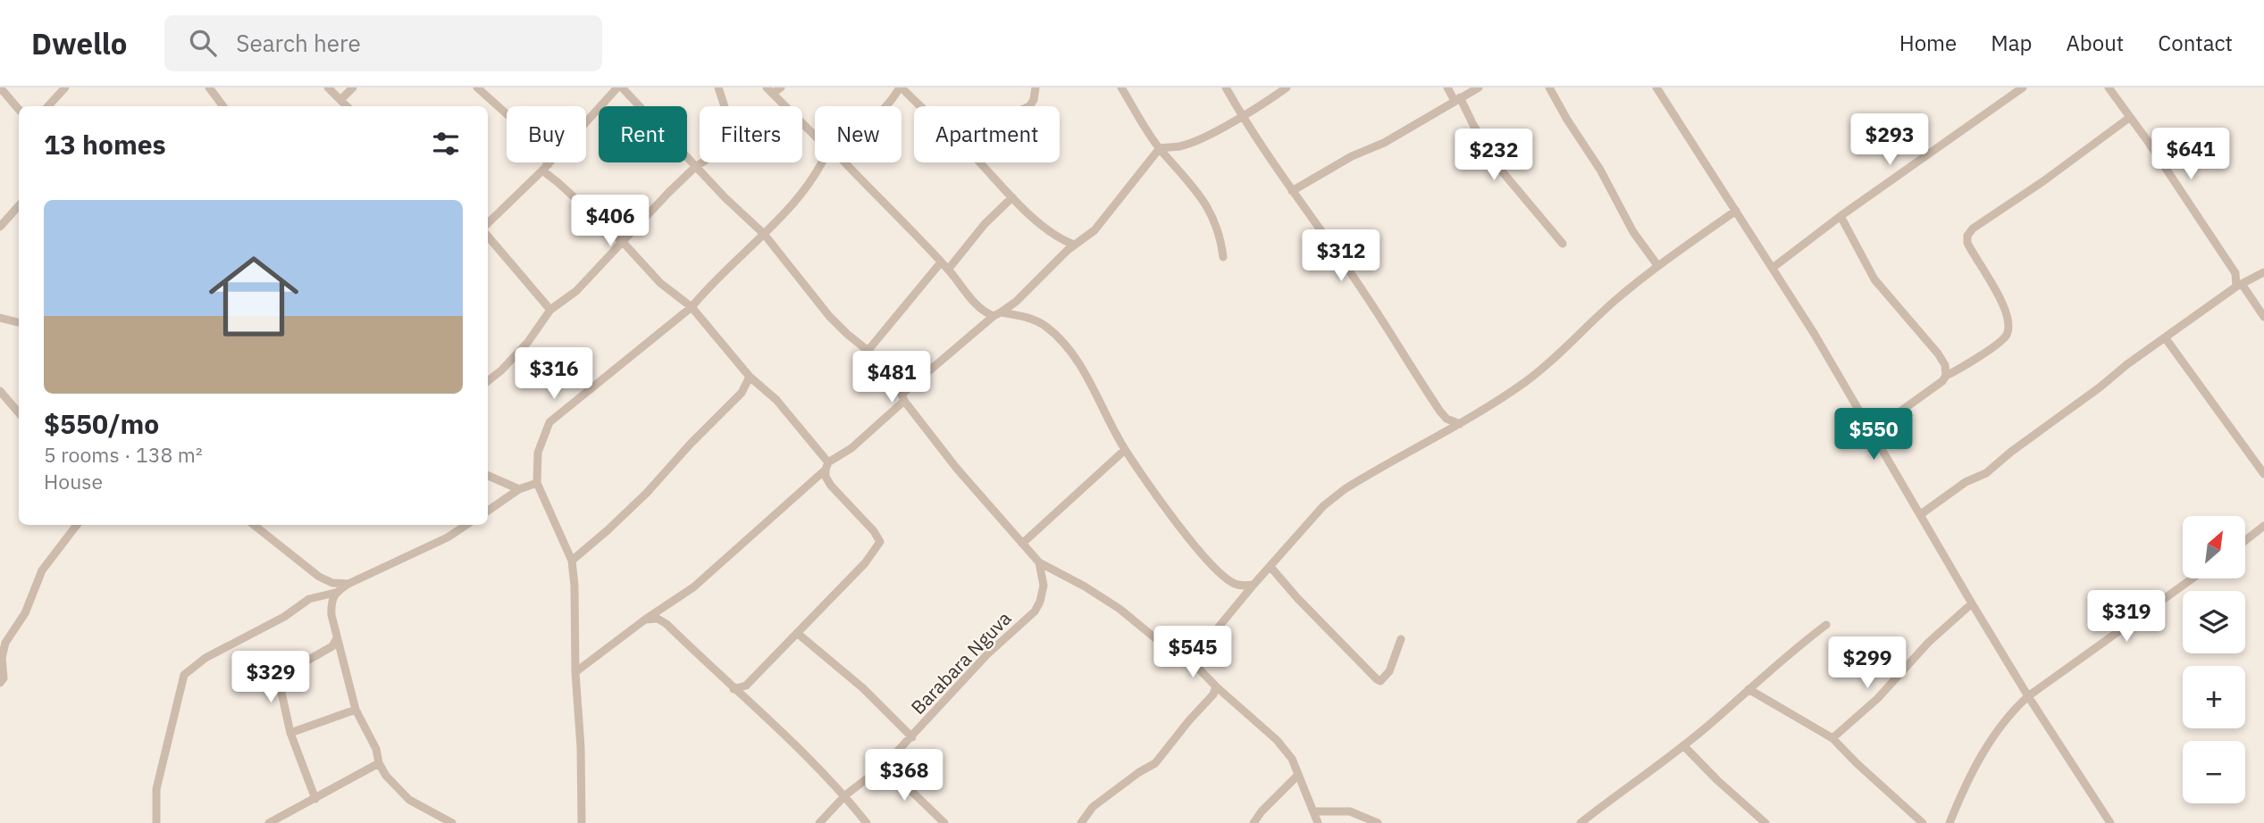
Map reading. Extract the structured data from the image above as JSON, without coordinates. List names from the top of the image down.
{
  "streets": {
    "street": ["Barabara Nguva"]
  },
  "north": "top right",
  "page": {
    "header": "Dwello",
    "search": "Search here",
    "nav": [
      "Home",
      "Map",
      "About",
      "Contact"
    ],
    "chip": [
      "Buy",
      "Rent",
      "Filters",
      "New",
      "Apartment"
    ],
    "heading": "13 homes",
    "price": [
      "$293",
      "$641",
      "$232",
      "$406",
      "$312",
      "$316",
      "$481",
      "$550",
      "$319",
      "$545",
      "$299",
      "$329",
      "$368"
    ],
    "list": [
      {
        "name": "$550/mo",
        "note": "5 rooms · 138 m² · House"
      }
    ],
    "map_buttons": ["+", "−"]
  }
}
